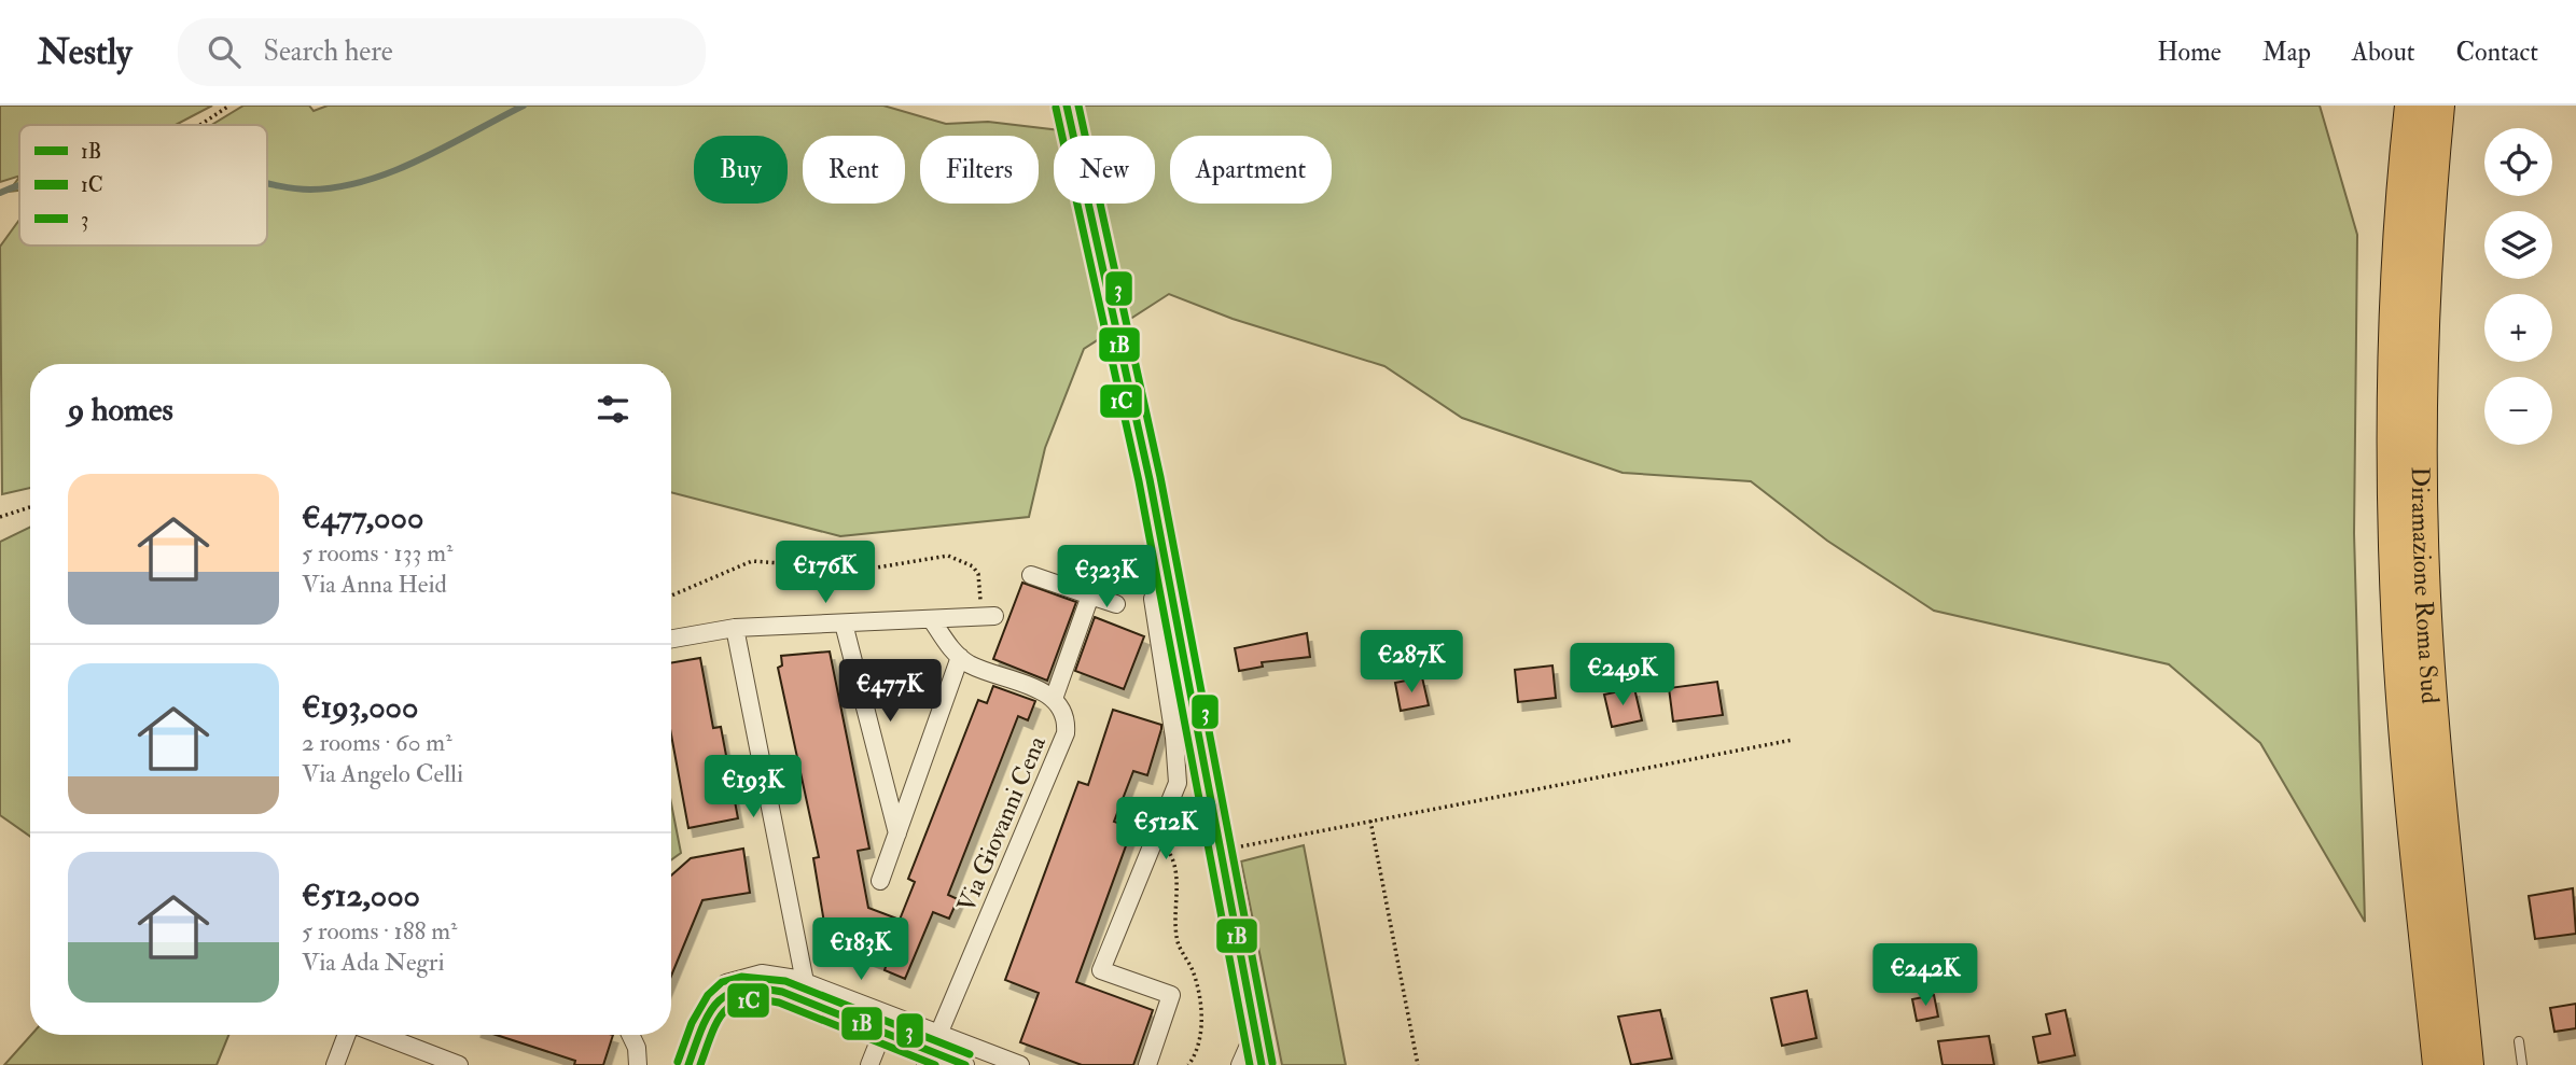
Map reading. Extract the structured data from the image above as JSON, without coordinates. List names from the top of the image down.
{
  "streets": {
    "highway": ["Diramazione Roma Sud"],
    "street": ["Via Giovanni Cena"]
  },
  "lines": ["transit line 1B", "transit line 3", "transit line 1C"],
  "legend": ["1B", "1C", "3"],
  "page": {
    "header": "Nestly",
    "search": "Search here",
    "nav": [
      "Home",
      "Map",
      "About",
      "Contact"
    ],
    "map_buttons": ["+", "−"],
    "chip": [
      "Buy",
      "Rent",
      "Filters",
      "New",
      "Apartment"
    ],
    "heading": "9 homes",
    "list": [
      {
        "name": "€477,000",
        "note": "5 rooms · 133 m² · Via Anna Heid"
      },
      {
        "name": "€193,000",
        "note": "2 rooms · 60 m² · Via Angelo Celli"
      },
      {
        "name": "€512,000",
        "note": "5 rooms · 188 m² · Via Ada Negri"
      }
    ],
    "price": [
      "€176K",
      "€323K",
      "€287K",
      "€249K",
      "€477K",
      "€193K",
      "€512K",
      "€183K",
      "€242K"
    ]
  }
}
